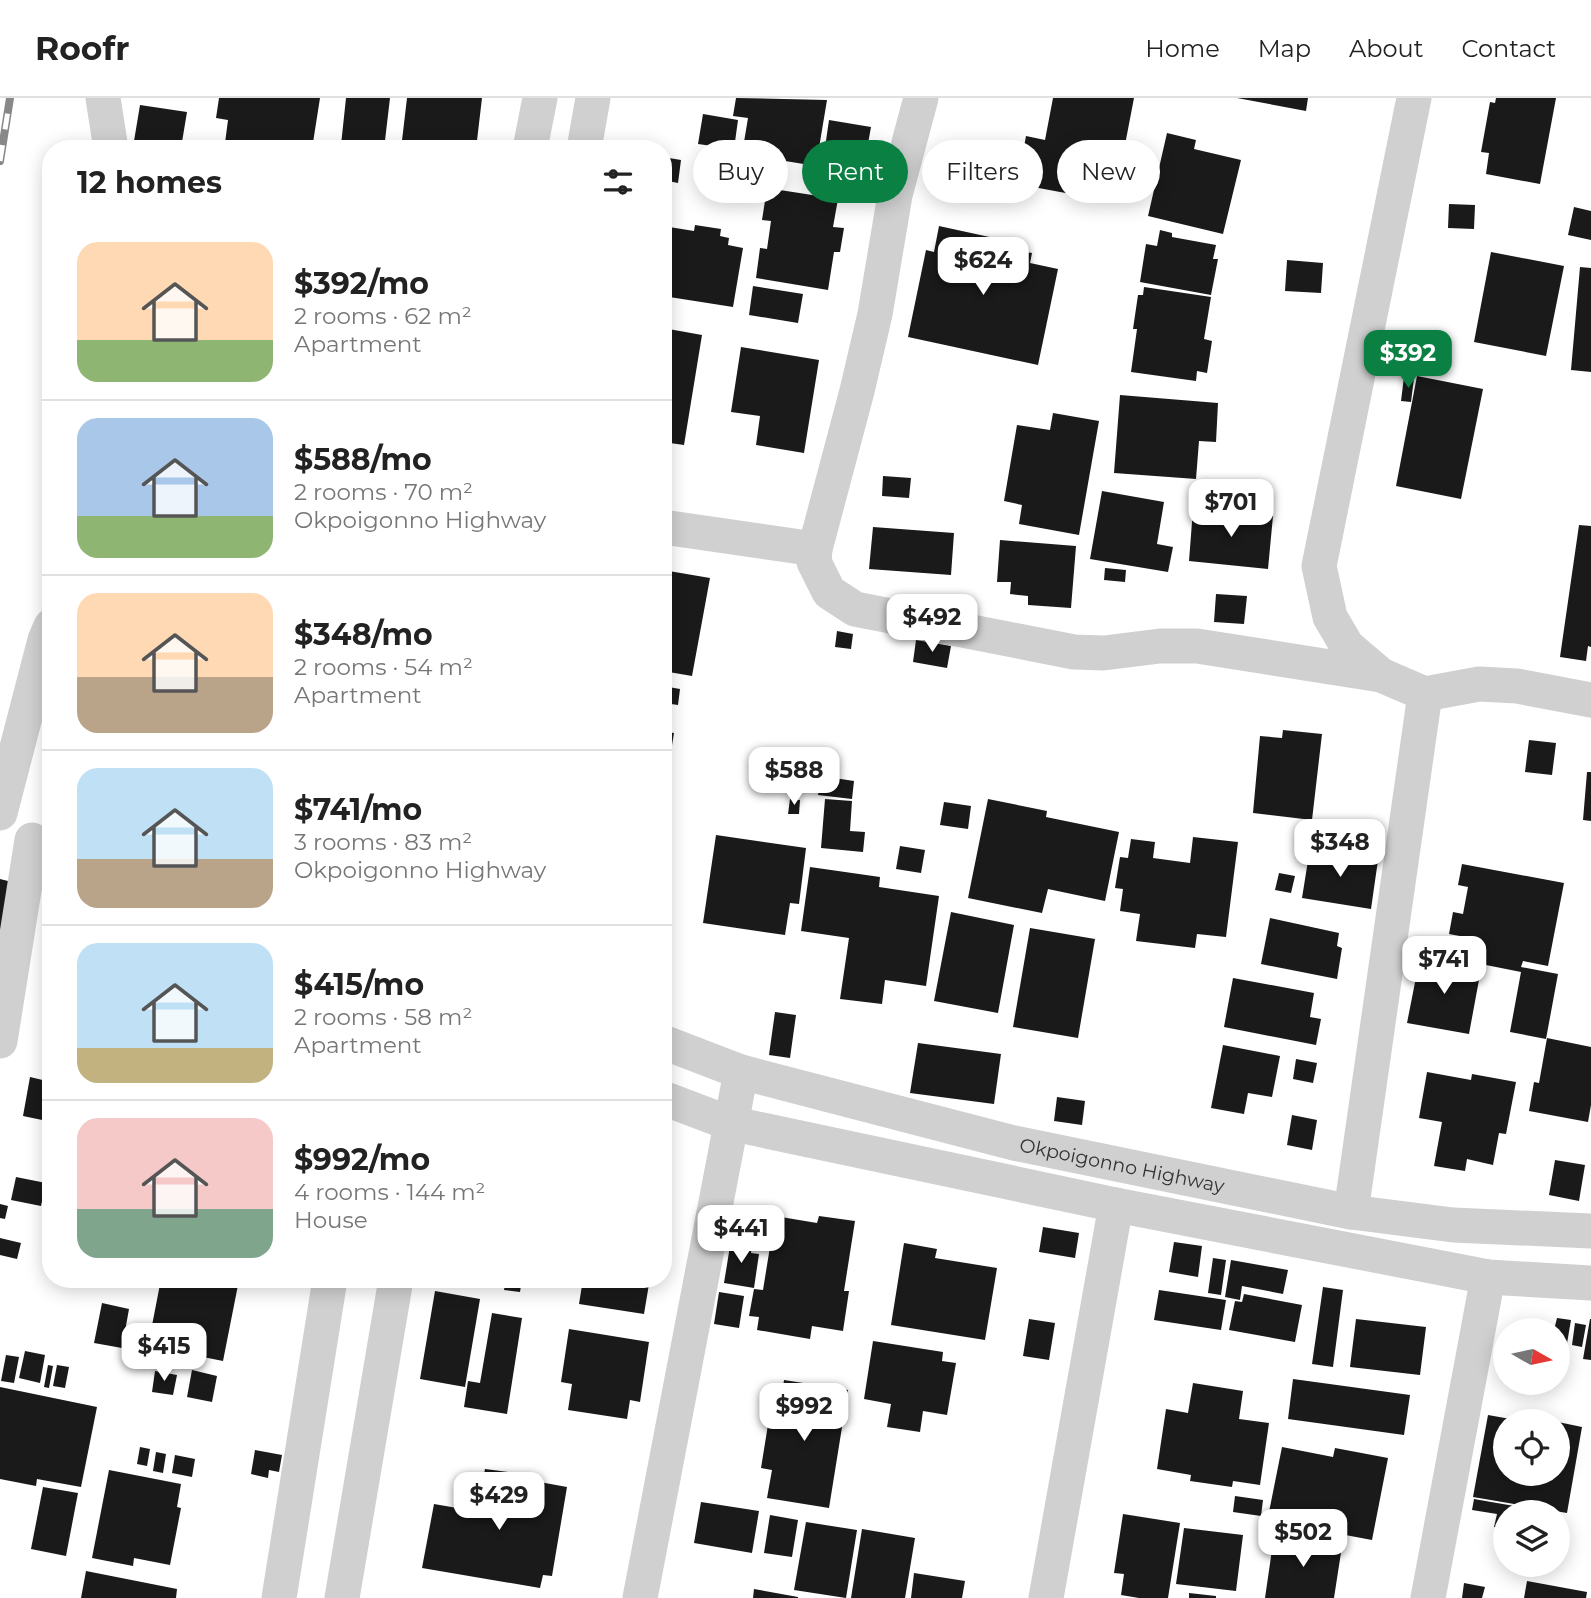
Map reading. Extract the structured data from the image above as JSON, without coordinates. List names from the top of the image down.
{
  "streets": {
    "street": ["Okpoigonno Highway"]
  },
  "north": "right",
  "page": {
    "header": "Roofr",
    "nav": [
      "Home",
      "Map",
      "About",
      "Contact"
    ],
    "chip": [
      "Buy",
      "Rent",
      "Filters",
      "New"
    ],
    "heading": "12 homes",
    "list": [
      {
        "name": "$392/mo",
        "note": "2 rooms · 62 m² · Apartment"
      },
      {
        "name": "$588/mo",
        "note": "2 rooms · 70 m² · Okpoigonno Highway"
      },
      {
        "name": "$348/mo",
        "note": "2 rooms · 54 m² · Apartment"
      },
      {
        "name": "$741/mo",
        "note": "3 rooms · 83 m² · Okpoigonno Highway"
      },
      {
        "name": "$415/mo",
        "note": "2 rooms · 58 m² · Apartment"
      },
      {
        "name": "$992/mo",
        "note": "4 rooms · 144 m² · House"
      }
    ],
    "price": [
      "$624",
      "$392",
      "$701",
      "$492",
      "$588",
      "$348",
      "$741",
      "$441",
      "$415",
      "$992",
      "$429",
      "$502"
    ]
  }
}
